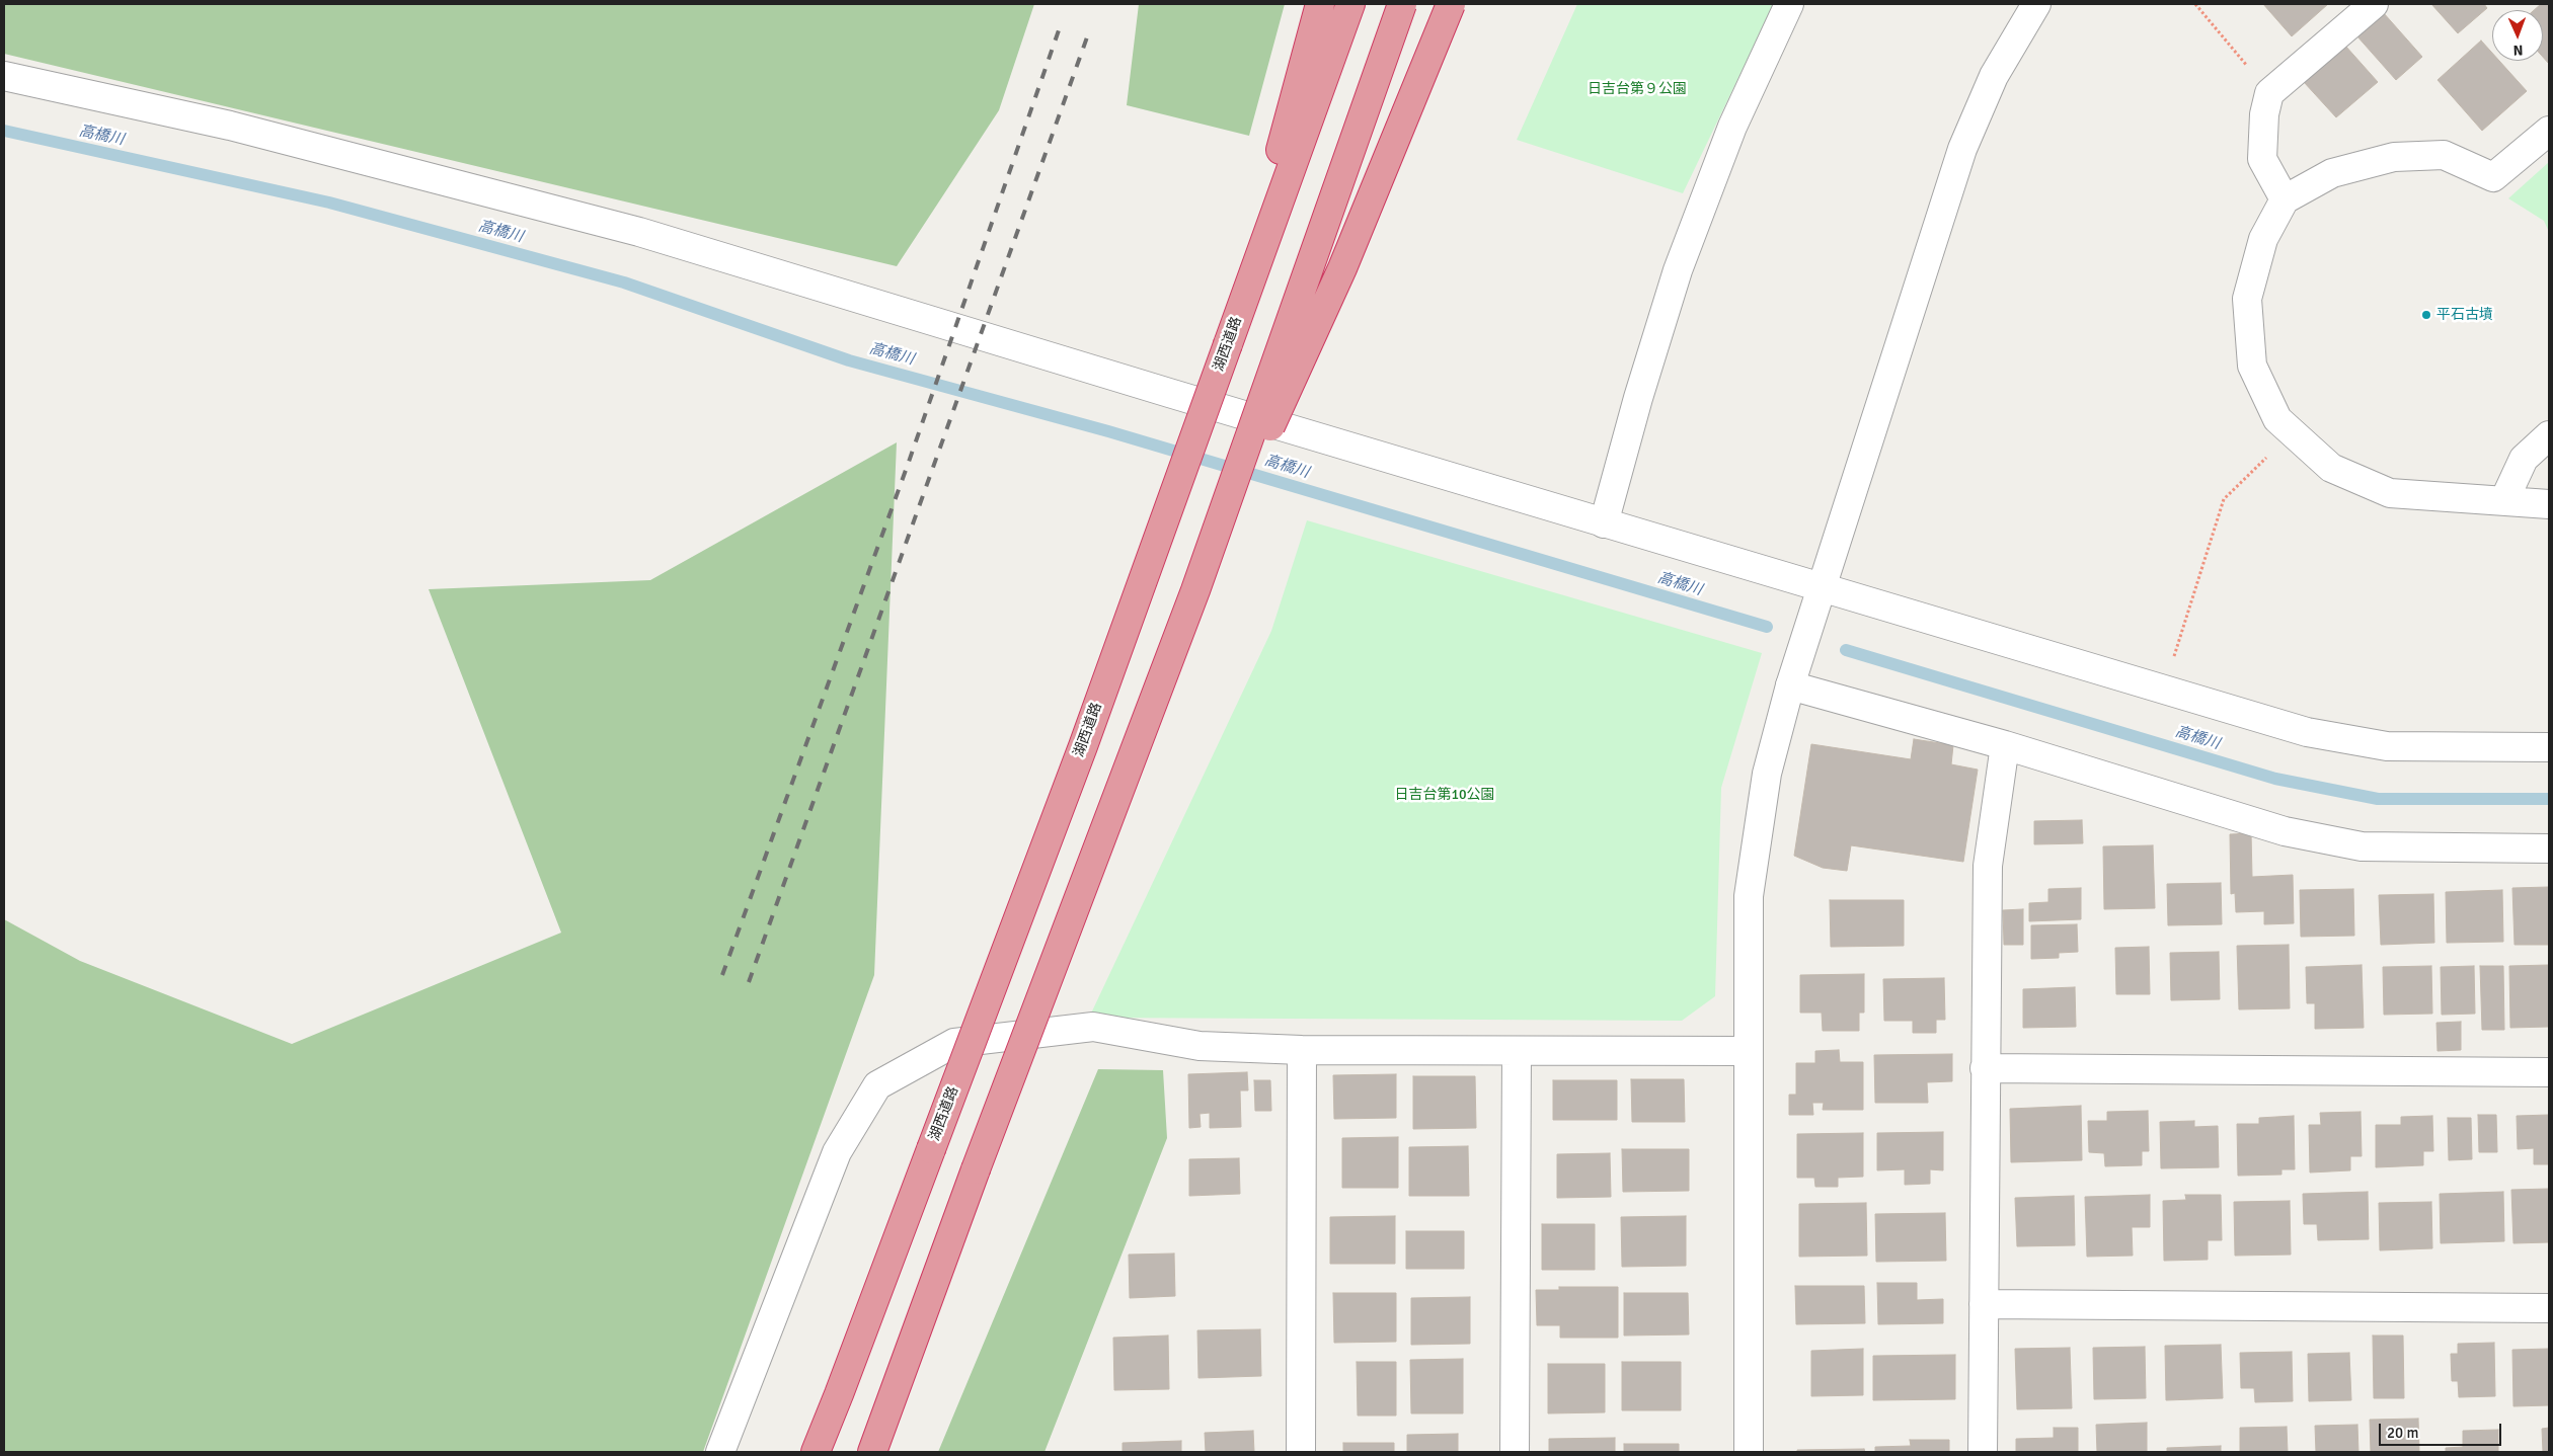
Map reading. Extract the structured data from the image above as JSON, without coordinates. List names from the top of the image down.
{
  "streets": {
    "highway": ["湖西道路"]
  },
  "water": ["高橋川"],
  "parks": ["日吉台第９公園", "日吉台第10公園"],
  "places": ["平石古墳"],
  "scale_bar": "20 m",
  "north": "bottom"
}
